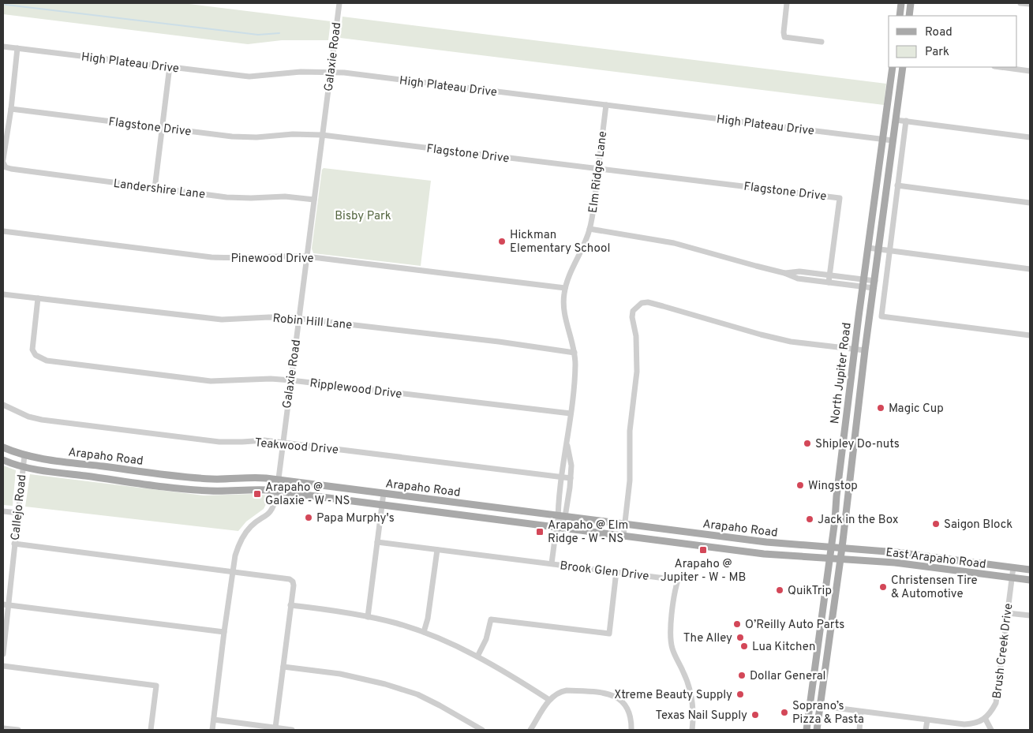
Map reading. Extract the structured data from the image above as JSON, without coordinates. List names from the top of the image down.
{
  "streets": {
    "main road": ["North Jupiter Road", "Arapaho Road", "East Arapaho Road"],
    "street": [
      "Galaxie Road",
      "High Plateau Drive",
      "Flagstone Drive",
      "Elm Ridge Lane",
      "Landershire Lane",
      "Pinewood Drive",
      "Robin Hill Lane",
      "Ripplewood Drive",
      "Teakwood Drive",
      "Callejo Road",
      "Brook Glen Drive",
      "Brush Creek Drive"
    ]
  },
  "crossings": [
    ["Galaxie Road", "High Plateau Drive"],
    ["Galaxie Road", "Flagstone Drive"],
    ["Galaxie Road", "Landershire Lane"],
    ["Galaxie Road", "Pinewood Drive"],
    ["Galaxie Road", "Robin Hill Lane"],
    ["Galaxie Road", "Ripplewood Drive"],
    ["Galaxie Road", "Teakwood Drive"],
    ["Galaxie Road", "Arapaho Road"],
    ["High Plateau Drive", "Elm Ridge Lane"],
    ["High Plateau Drive", "North Jupiter Road"],
    ["Flagstone Drive", "Elm Ridge Lane"],
    ["Elm Ridge Lane", "Pinewood Drive"],
    ["Elm Ridge Lane", "Robin Hill Lane"],
    ["Elm Ridge Lane", "Ripplewood Drive"],
    ["Elm Ridge Lane", "Teakwood Drive"],
    ["Elm Ridge Lane", "Arapaho Road"],
    ["Elm Ridge Lane", "Brook Glen Drive"],
    ["Robin Hill Lane", "Ripplewood Drive"],
    ["North Jupiter Road", "Arapaho Road"],
    ["North Jupiter Road", "East Arapaho Road"],
    ["Arapaho Road", "Callejo Road"],
    ["Arapaho Road", "East Arapaho Road"],
    ["East Arapaho Road", "Brush Creek Drive"]
  ],
  "parks": ["Bisby Park"],
  "places": {
    "other": [
      "Hickman Elementary School",
      "Magic Cup",
      "Shipley Do-nuts",
      "Wingstop",
      "Papa Murphy's",
      "Jack in the Box",
      "Saigon Block",
      "Christensen Tire & Automotive",
      "QuikTrip",
      "O’Reilly Auto Parts",
      "The Alley",
      "Lua Kitchen",
      "Dollar General",
      "Xtreme Beauty Supply",
      "Soprano’s Pizza & Pasta",
      "Texas Nail Supply"
    ],
    "transit": ["Arapaho @ Galaxie - W - NS", "Arapaho @ Elm Ridge - W - NS", "Arapaho @ Jupiter - W - MB"]
  },
  "legend": ["Road", "Park"]
}
